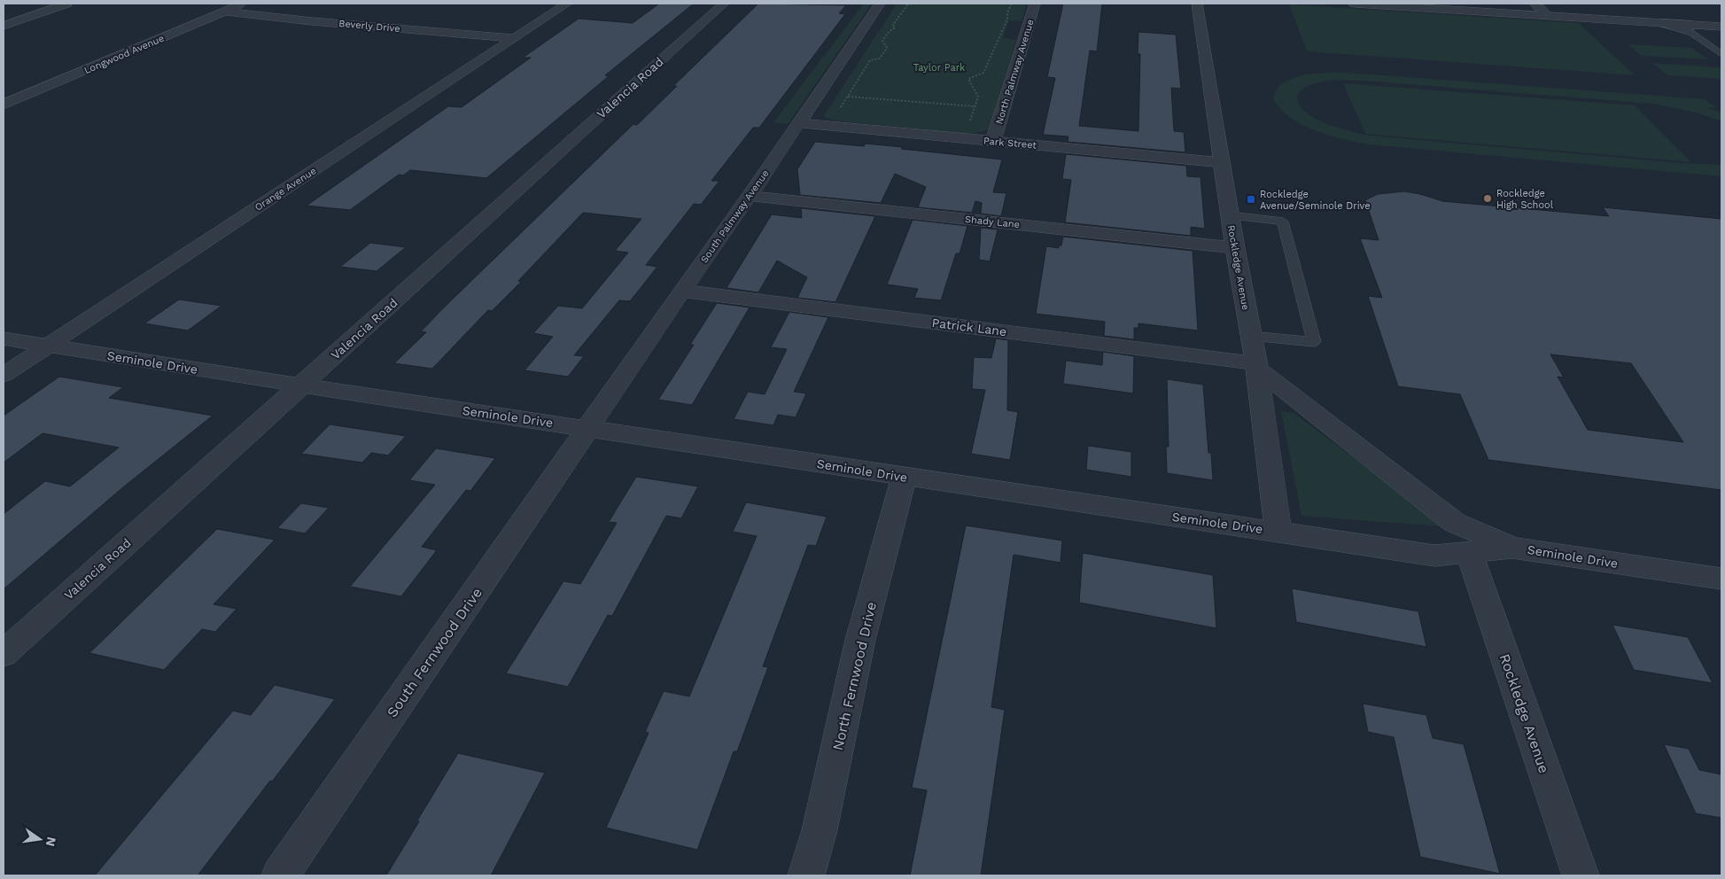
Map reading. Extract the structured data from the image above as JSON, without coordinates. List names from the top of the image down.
{
  "streets": {
    "street": [
      "Beverly Drive",
      "Longwood Avenue",
      "North Palmway Avenue",
      "Valencia Road",
      "Park Street",
      "Orange Avenue",
      "South Palmway Avenue",
      "Shady Lane",
      "Rockledge Avenue",
      "Patrick Lane",
      "Seminole Drive",
      "South Fernwood Drive",
      "North Fernwood Drive"
    ]
  },
  "crossings": [
    ["Beverly Drive", "Longwood Avenue"],
    ["Beverly Drive", "Orange Avenue"],
    ["North Palmway Avenue", "Park Street"],
    ["Valencia Road", "Seminole Drive"],
    ["Park Street", "South Palmway Avenue"],
    ["Park Street", "Rockledge Avenue"],
    ["Orange Avenue", "Seminole Drive"],
    ["South Palmway Avenue", "Shady Lane"],
    ["South Palmway Avenue", "Patrick Lane"],
    ["South Palmway Avenue", "Seminole Drive"],
    ["South Palmway Avenue", "South Fernwood Drive"],
    ["Shady Lane", "Rockledge Avenue"],
    ["Rockledge Avenue", "Patrick Lane"],
    ["Rockledge Avenue", "Seminole Drive"],
    ["Seminole Drive", "South Fernwood Drive"],
    ["Seminole Drive", "North Fernwood Drive"]
  ],
  "parks": ["Taylor Park"],
  "places": {
    "other": ["Rockledge High School"],
    "transit": ["Rockledge Avenue/Seminole Drive"]
  },
  "north": "right"
}
